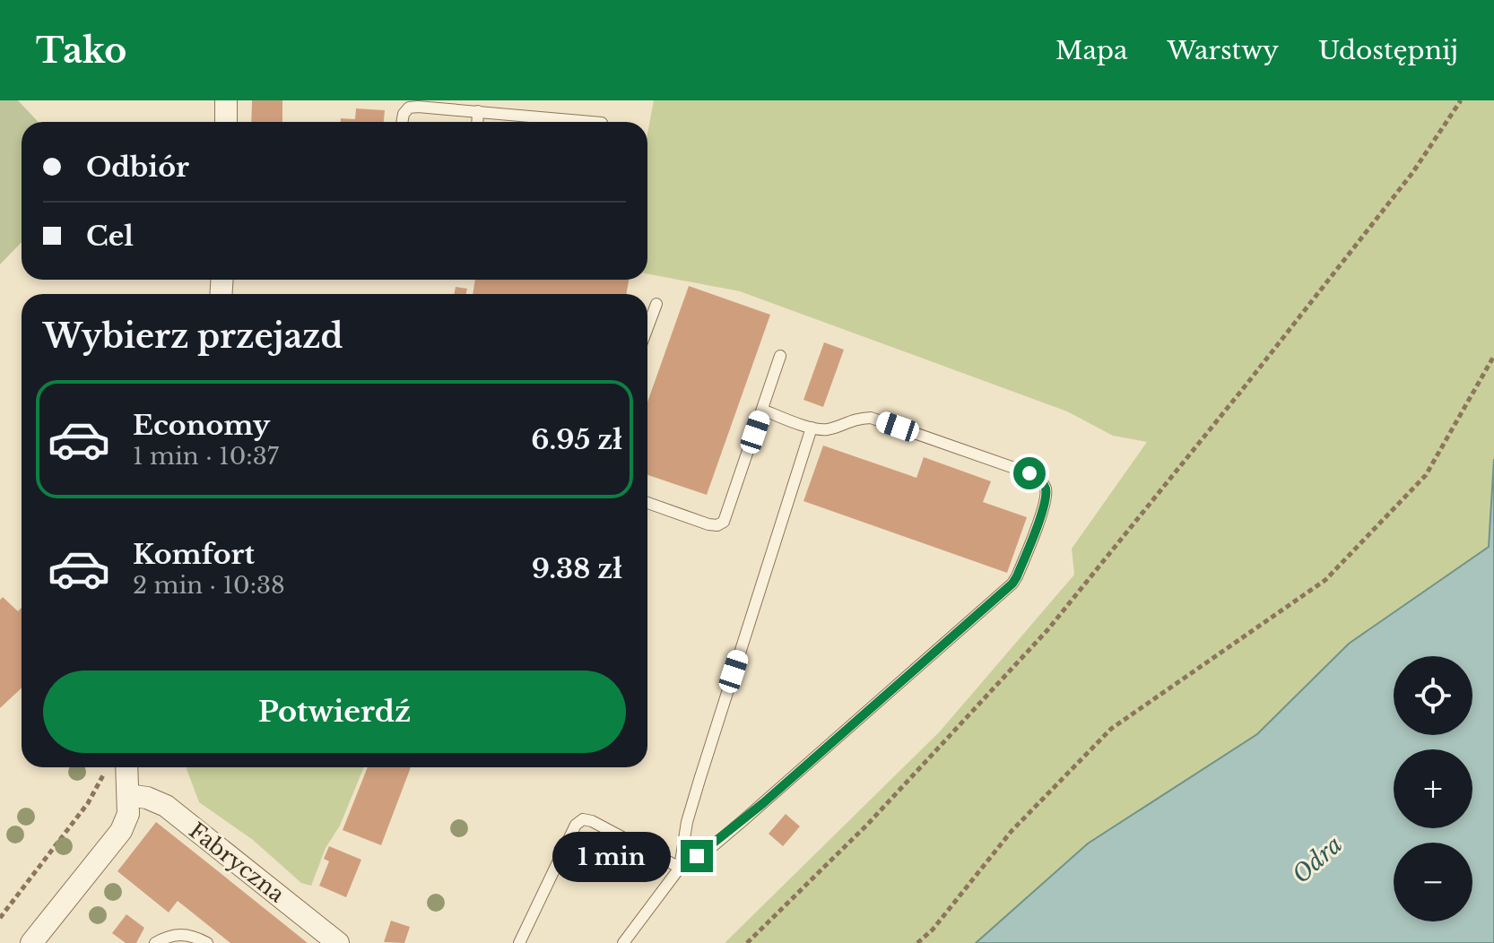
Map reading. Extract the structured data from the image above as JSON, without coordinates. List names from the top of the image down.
{
  "streets": {
    "street": ["Fabryczna"]
  },
  "water": ["Odra"],
  "page": {
    "header": "Tako",
    "nav": ["Mapa", "Warstwy", "Udostępnij"],
    "banner": ["Odbiór", "Cel"],
    "heading": "Wybierz przejazd",
    "list": [
      {
        "name": "Economy",
        "note": "1 min · 10:37",
        "value": "6.95 zł"
      },
      {
        "name": "Komfort",
        "note": "2 min · 10:38",
        "value": "9.38 zł"
      }
    ],
    "map_buttons": ["+", "−"],
    "buttons": "Potwierdź",
    "bubble": "1 min"
  }
}
